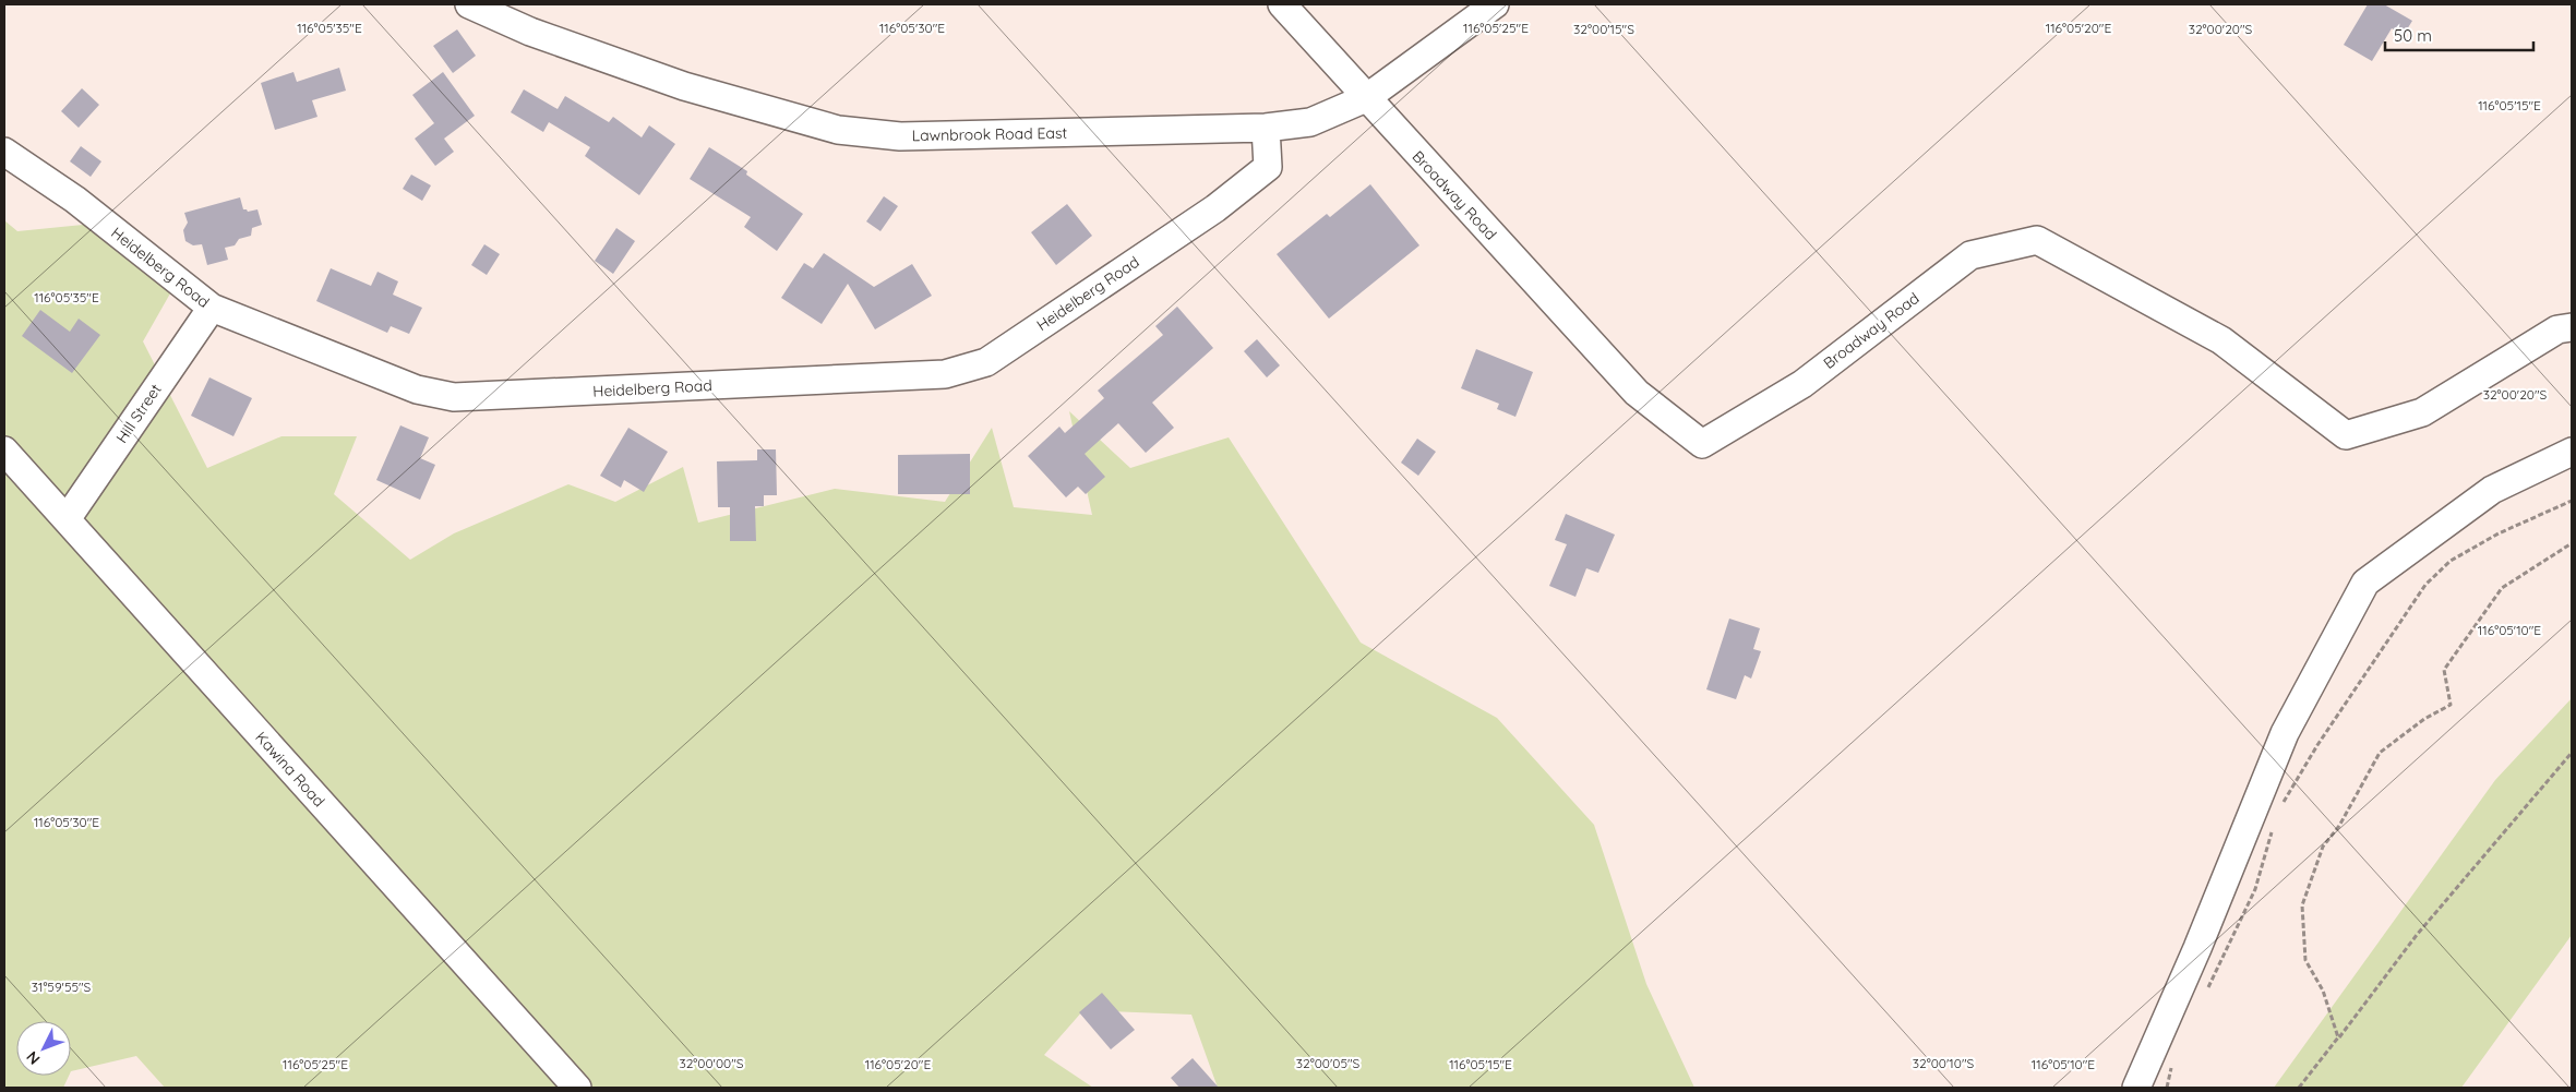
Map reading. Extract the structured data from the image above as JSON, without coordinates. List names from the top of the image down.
{
  "streets": {
    "street": [
      "Lawnbrook Road East",
      "Broadway Road",
      "Heidelberg Road",
      "Hill Street",
      "Kawina Road"
    ]
  },
  "crossings": [
    ["Lawnbrook Road East", "Broadway Road"],
    ["Lawnbrook Road East", "Heidelberg Road"],
    ["Heidelberg Road", "Hill Street"],
    ["Hill Street", "Kawina Road"]
  ],
  "scale_bar": "50 m",
  "north": "bottom left",
  "coordinates": [
    "116°05'35\"E",
    "116°05'30\"E",
    "116°05'25\"E",
    "116°05'20\"E",
    "32°00'15\"S",
    "32°00'20\"S",
    "116°05'15\"E",
    "116°05'10\"E",
    "31°59'55\"S",
    "32°00'00\"S",
    "32°00'05\"S",
    "32°00'10\"S"
  ]
}
